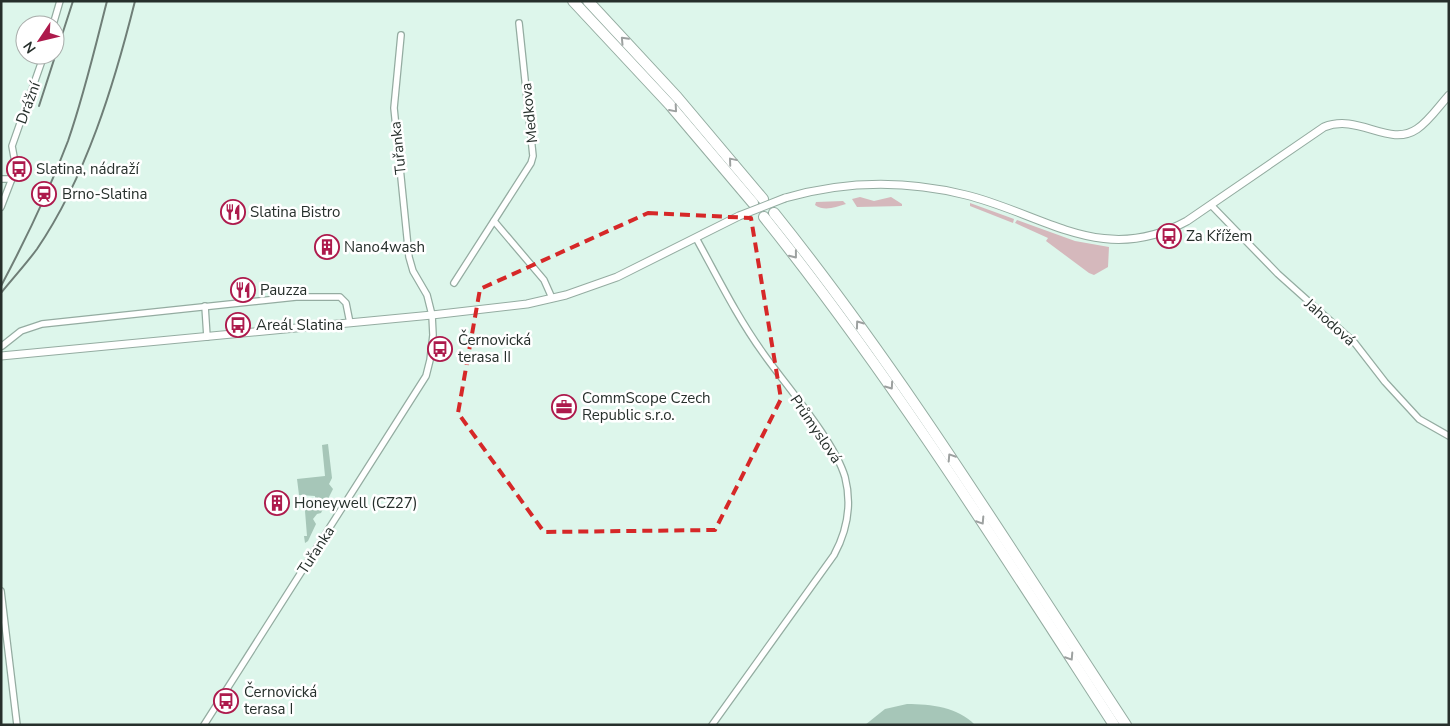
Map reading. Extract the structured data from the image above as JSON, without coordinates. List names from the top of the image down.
{
  "streets": {
    "street": [
      "Drážní",
      "Medkova",
      "Tuřanka",
      "Jahodová",
      "Průmyslová"
    ]
  },
  "places": {
    "bus stop": [
      "Slatina, nádraží",
      "Za Křížem",
      "Areál Slatina",
      "Černovická terasa II",
      "Černovická terasa I"
    ],
    "station": ["Brno-Slatina"],
    "restaurant": ["Slatina Bistro", "Pauzza"],
    "building": ["Nano4wash", "Honeywell (CZ27)"],
    "office": ["CommScope Czech Republic s.r.o."]
  },
  "north": "bottom left"
}
